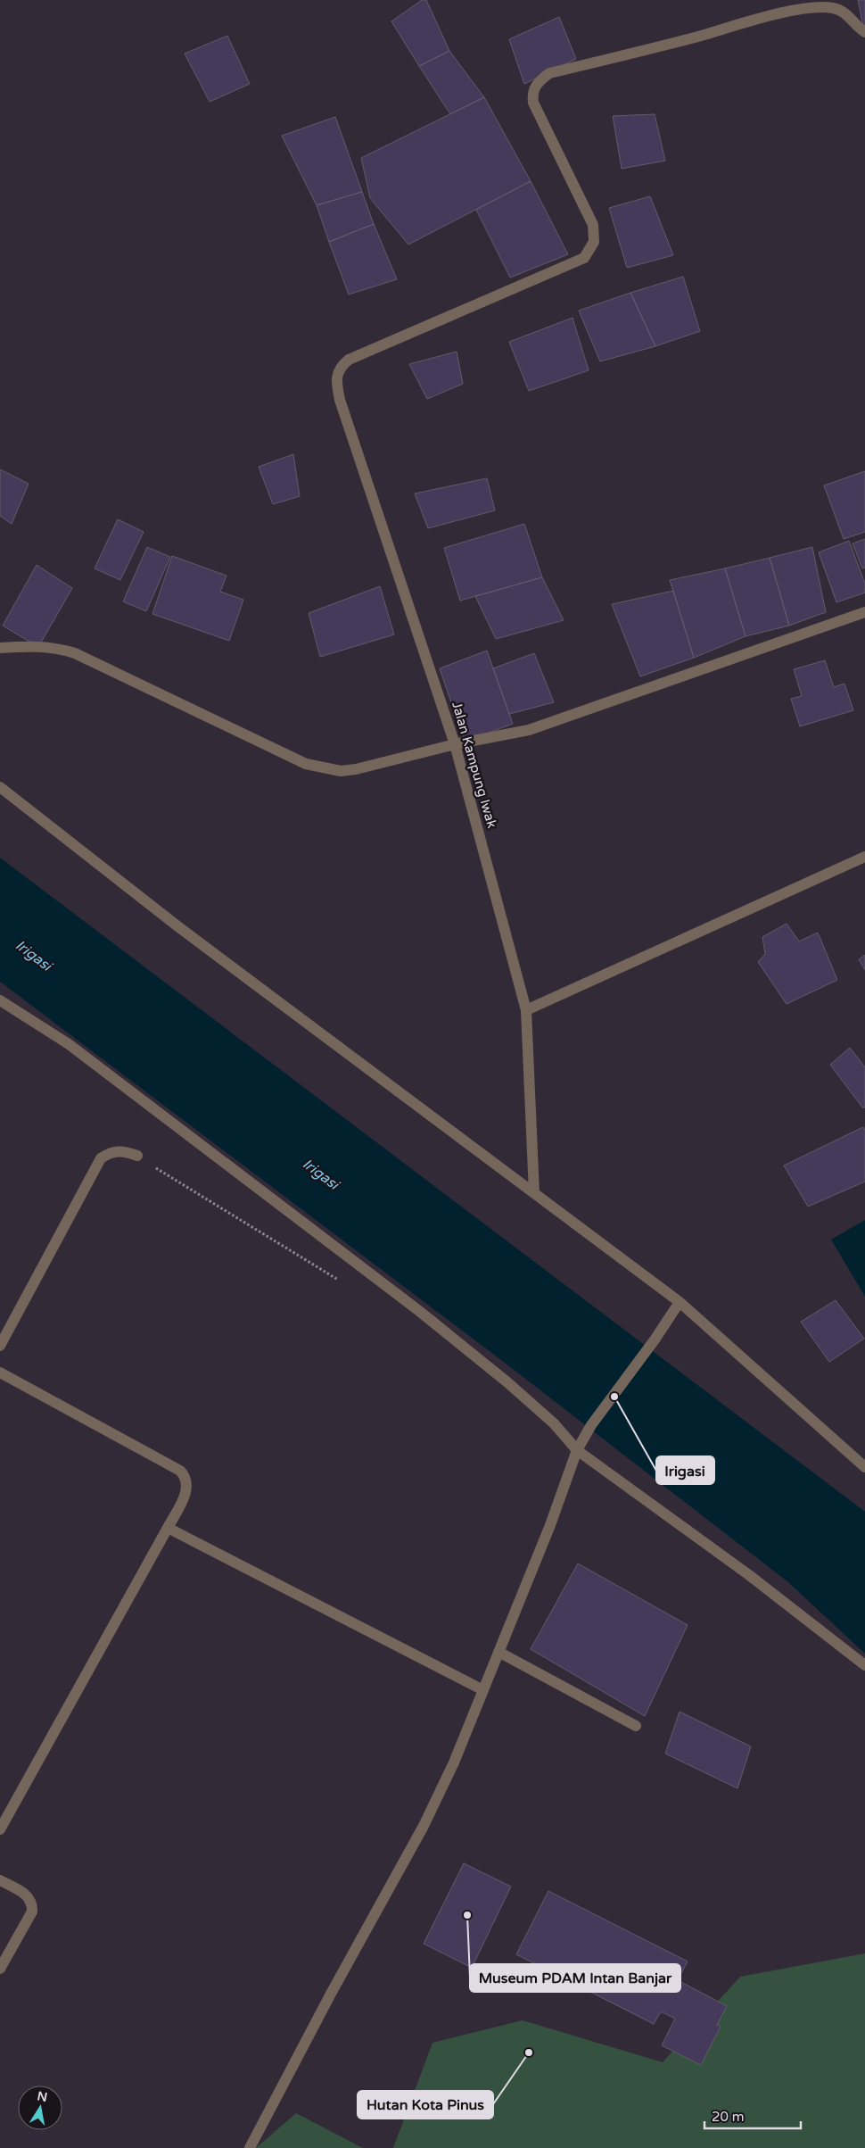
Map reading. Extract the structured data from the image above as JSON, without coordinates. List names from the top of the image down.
{
  "streets": {
    "street": ["Jalan Kampung Iwak"]
  },
  "water": ["Irigasi"],
  "places": ["Irigasi", "Museum PDAM Intan Banjar", "Hutan Kota Pinus"],
  "scale_bar": "20 m",
  "north": "top"
}
